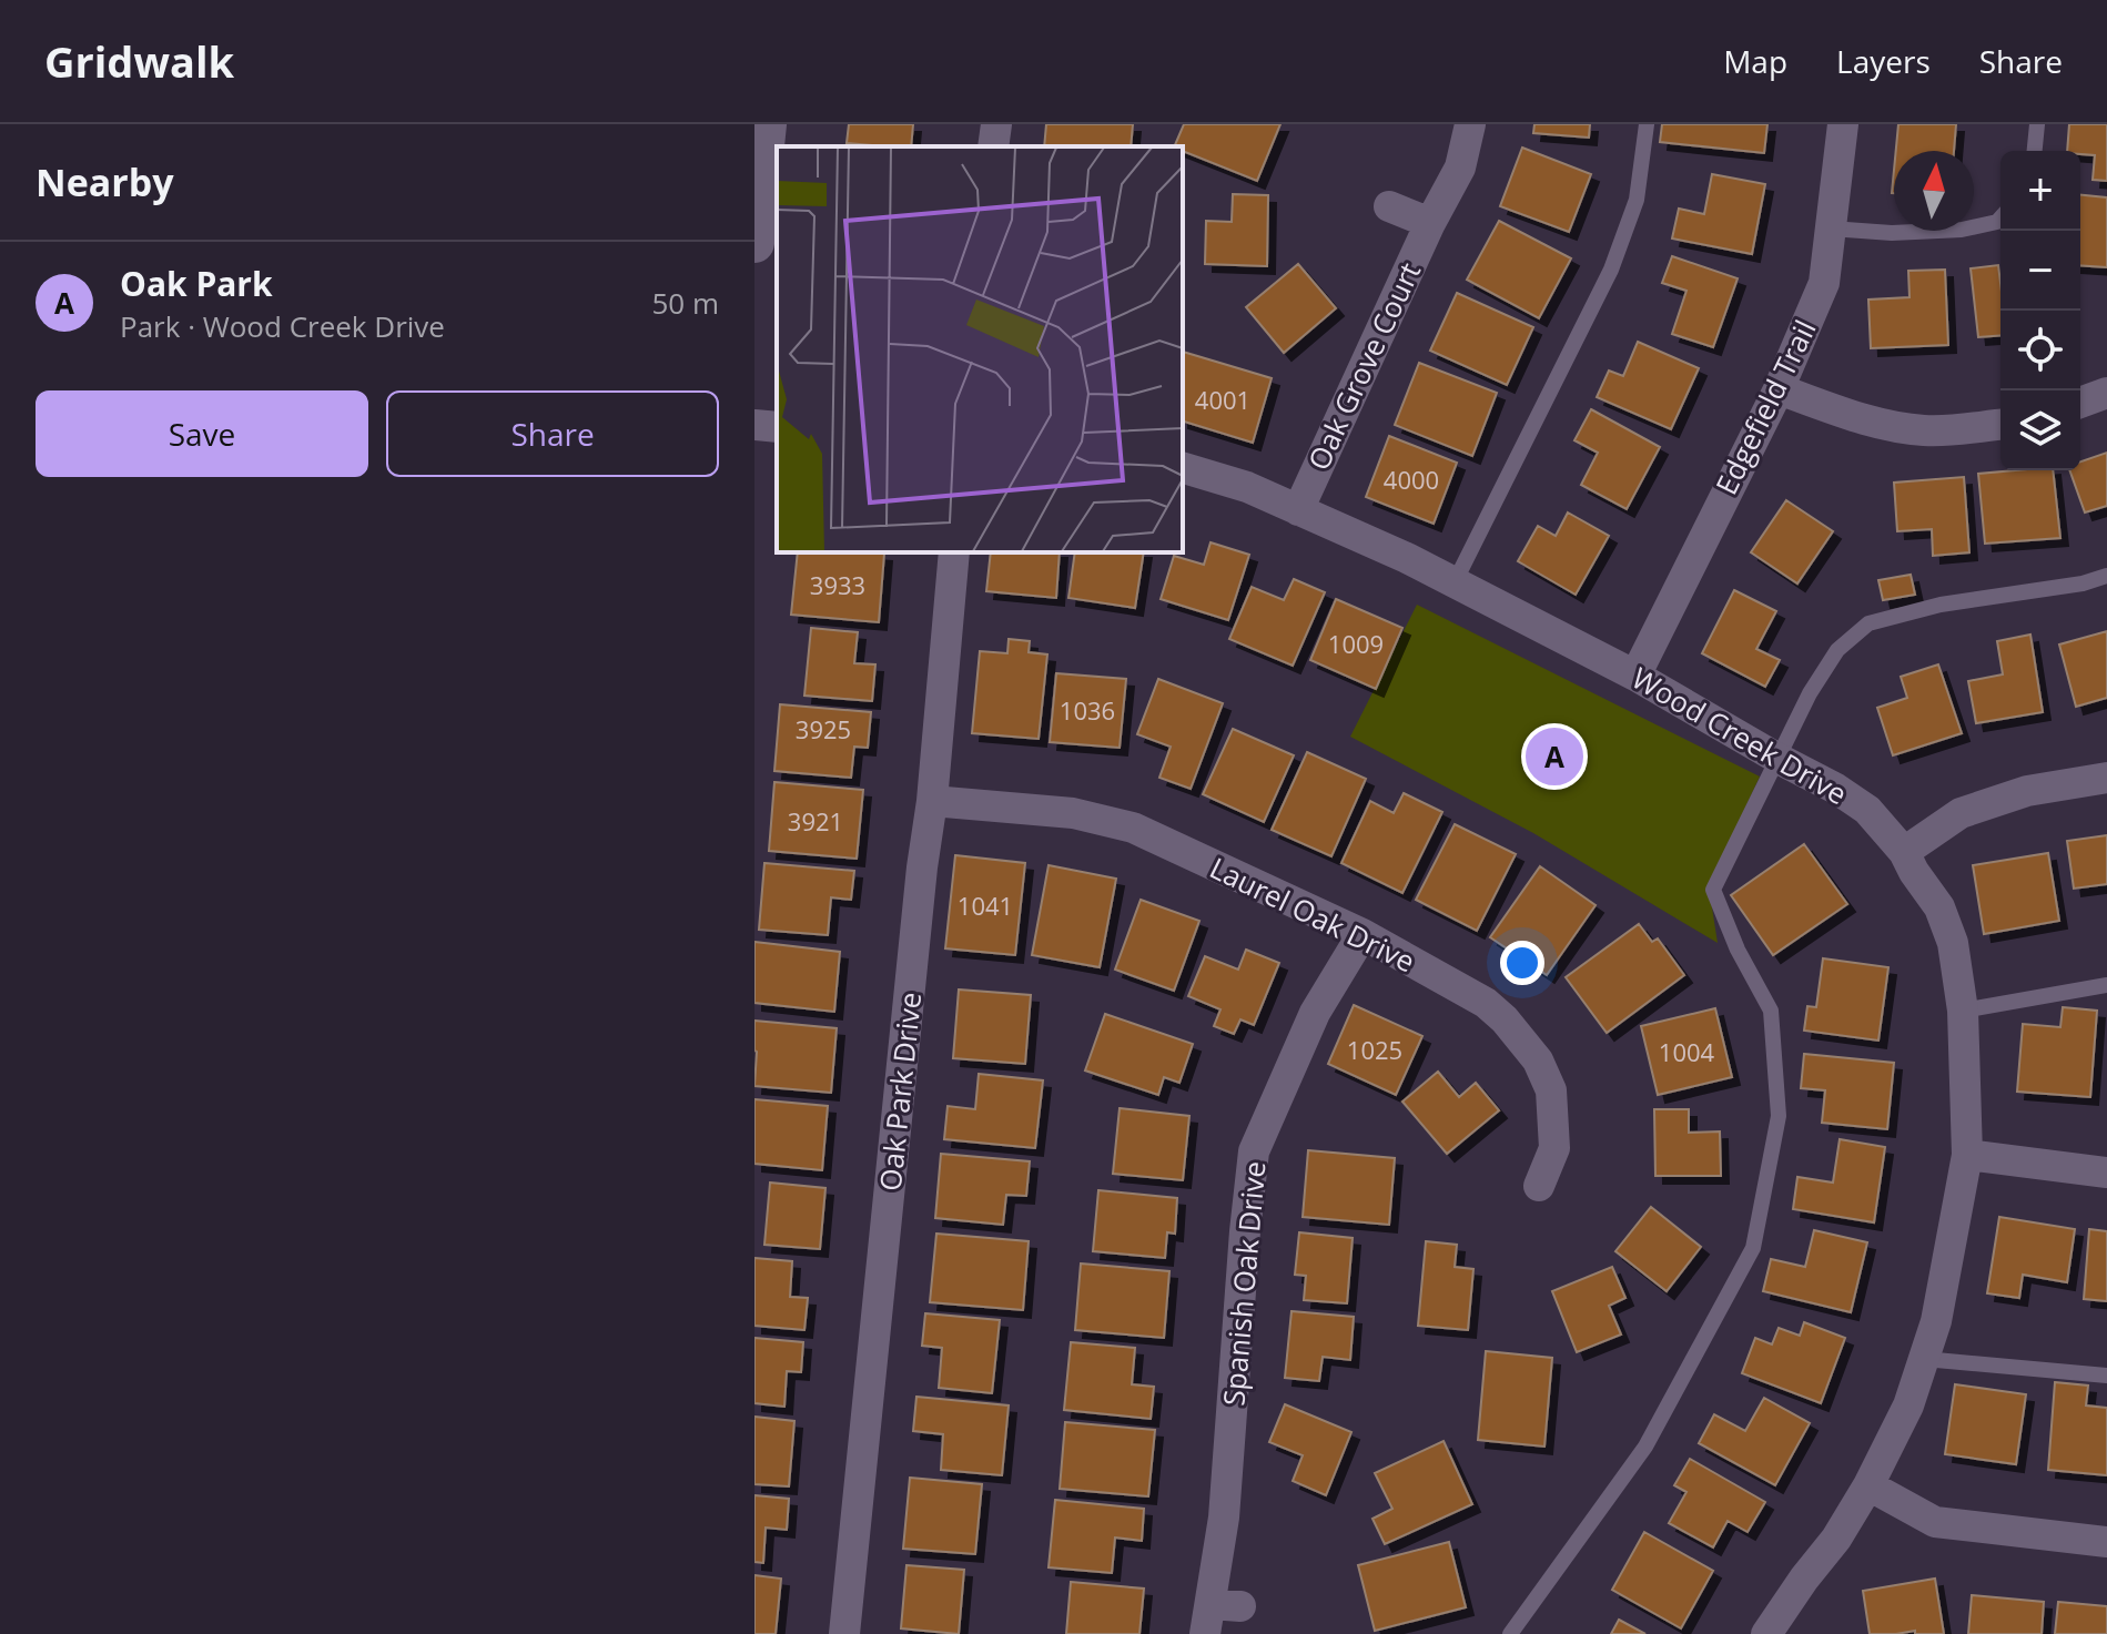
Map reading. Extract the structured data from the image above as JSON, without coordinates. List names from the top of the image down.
{
  "streets": {
    "street": [
      "Oak Grove Court",
      "Edgefield Trail",
      "Wood Creek Drive",
      "Laurel Oak Drive",
      "Oak Park Drive",
      "Spanish Oak Drive"
    ]
  },
  "crossings": [
    ["Oak Grove Court", "Wood Creek Drive"],
    ["Edgefield Trail", "Wood Creek Drive"],
    ["Laurel Oak Drive", "Oak Park Drive"],
    ["Laurel Oak Drive", "Spanish Oak Drive"]
  ],
  "house_numbers": [
    "4001",
    "4000",
    "3933",
    "1009",
    "1036",
    "3925",
    "3921",
    "1041",
    "1025",
    "1004"
  ],
  "north": "top",
  "page": {
    "header": "Gridwalk",
    "nav": ["Map", "Layers", "Share"],
    "heading": "Nearby",
    "map_buttons": ["+", "−"],
    "list": [
      {
        "mark": "A",
        "name": "Oak Park",
        "note": "Park · Wood Creek Drive",
        "value": "50 m"
      }
    ],
    "buttons": ["Save", "Share"],
    "pins": "A"
  }
}
